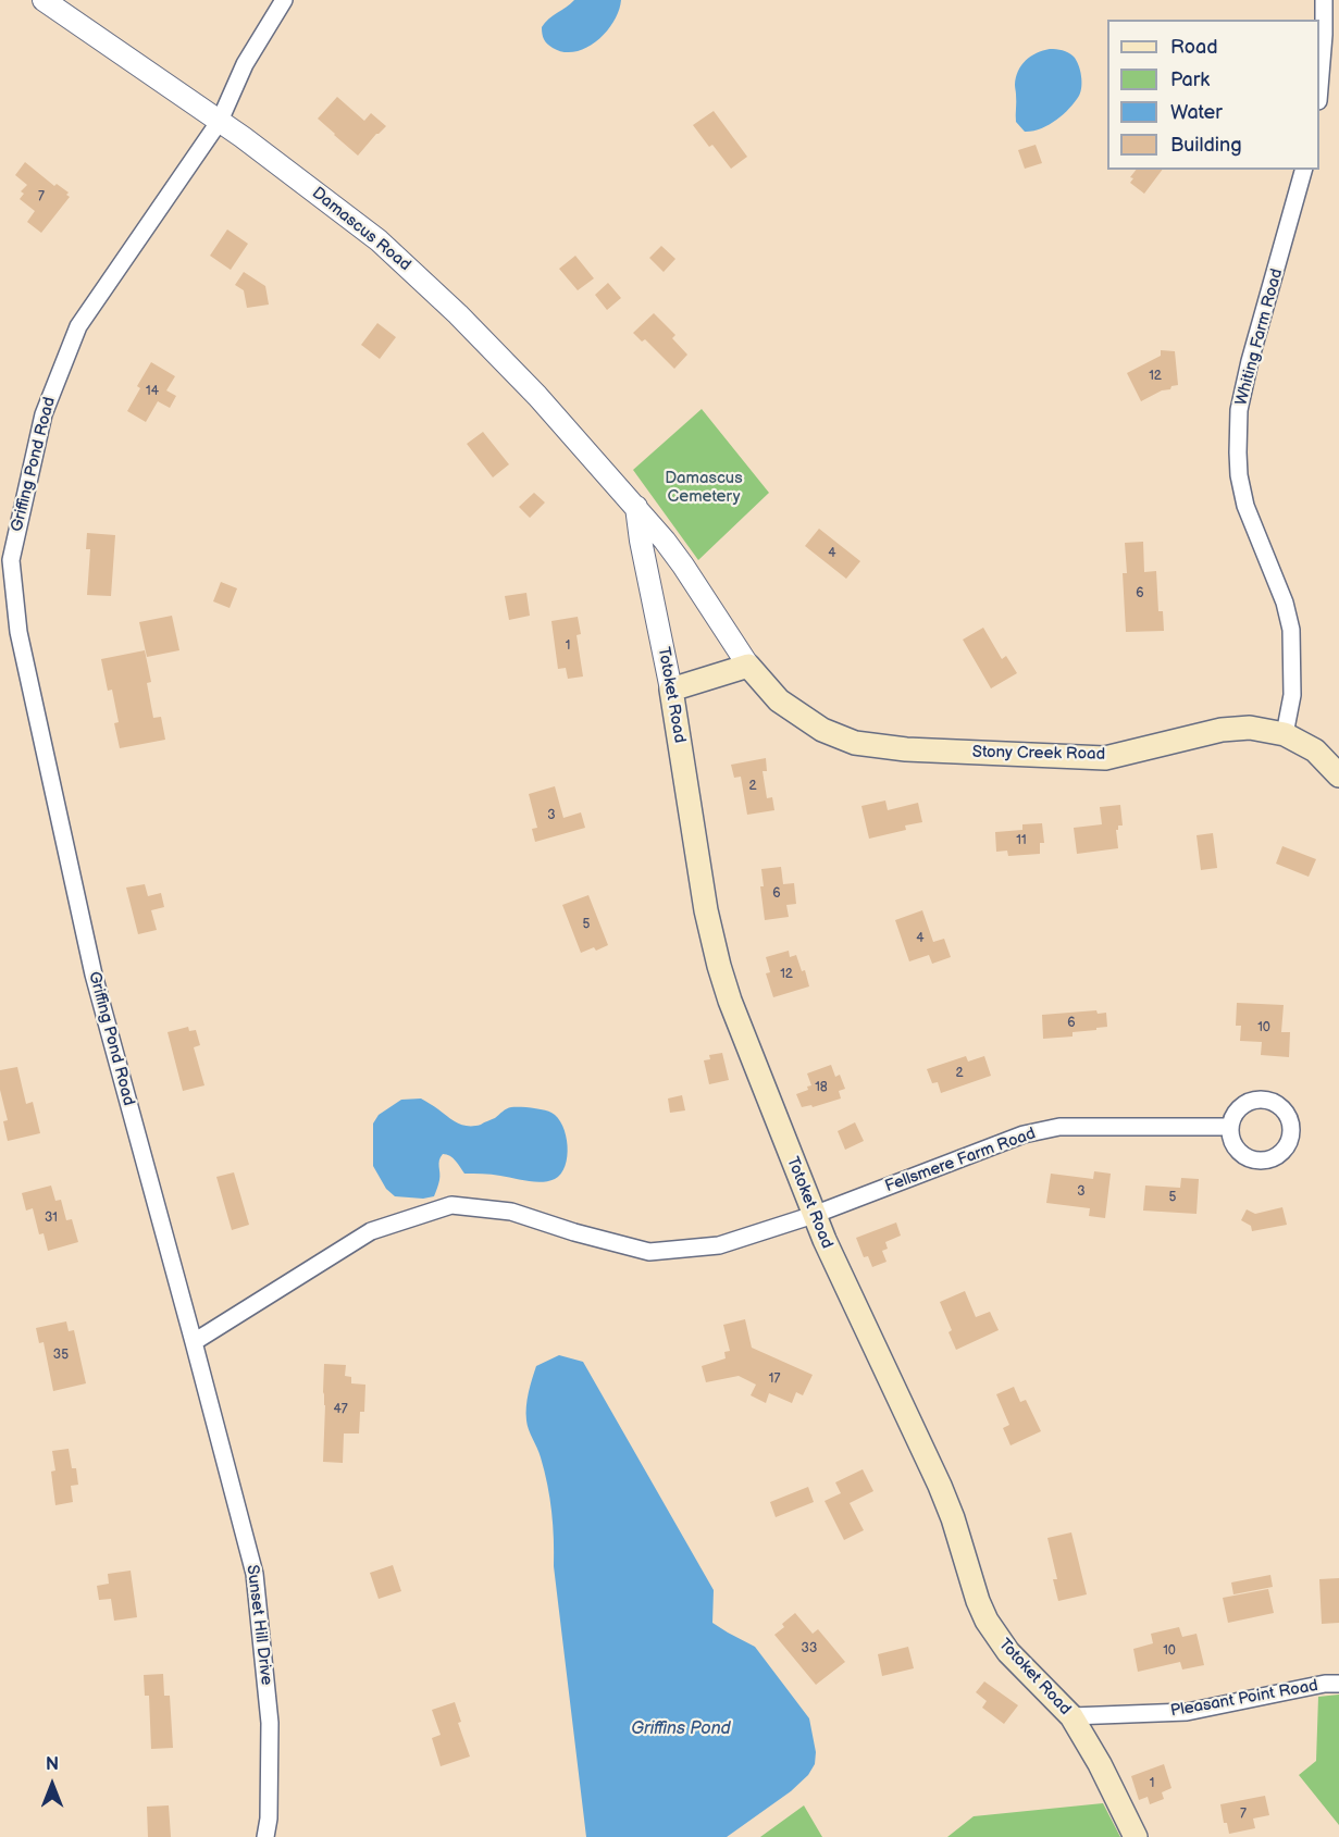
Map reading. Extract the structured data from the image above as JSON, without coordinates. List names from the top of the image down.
{
  "streets": {
    "main road": ["Totoket Road", "Stony Creek Road"],
    "street": [
      "Damascus Road",
      "Whiting Farm Road",
      "Griffing Pond Road",
      "Fellsmere Farm Road",
      "Sunset Hill Drive",
      "Pleasant Point Road"
    ]
  },
  "crossings": [
    ["Damascus Road", "Griffing Pond Road"],
    ["Damascus Road", "Totoket Road"],
    ["Damascus Road", "Stony Creek Road"],
    ["Whiting Farm Road", "Stony Creek Road"],
    ["Griffing Pond Road", "Sunset Hill Drive"],
    ["Totoket Road", "Stony Creek Road"],
    ["Totoket Road", "Fellsmere Farm Road"],
    ["Totoket Road", "Pleasant Point Road"]
  ],
  "water": ["Griffins Pond"],
  "parks": ["Damascus Cemetery"],
  "house_numbers": [
    "7",
    "12",
    "14",
    "4",
    "6",
    "1",
    "2",
    "3",
    "11",
    "6",
    "5",
    "4",
    "12",
    "6",
    "10",
    "2",
    "18",
    "3",
    "5",
    "31",
    "35",
    "17",
    "47",
    "33",
    "10",
    "1",
    "7"
  ],
  "legend": [
    "Road",
    "Park",
    "Water",
    "Building"
  ],
  "north": "top"
}
